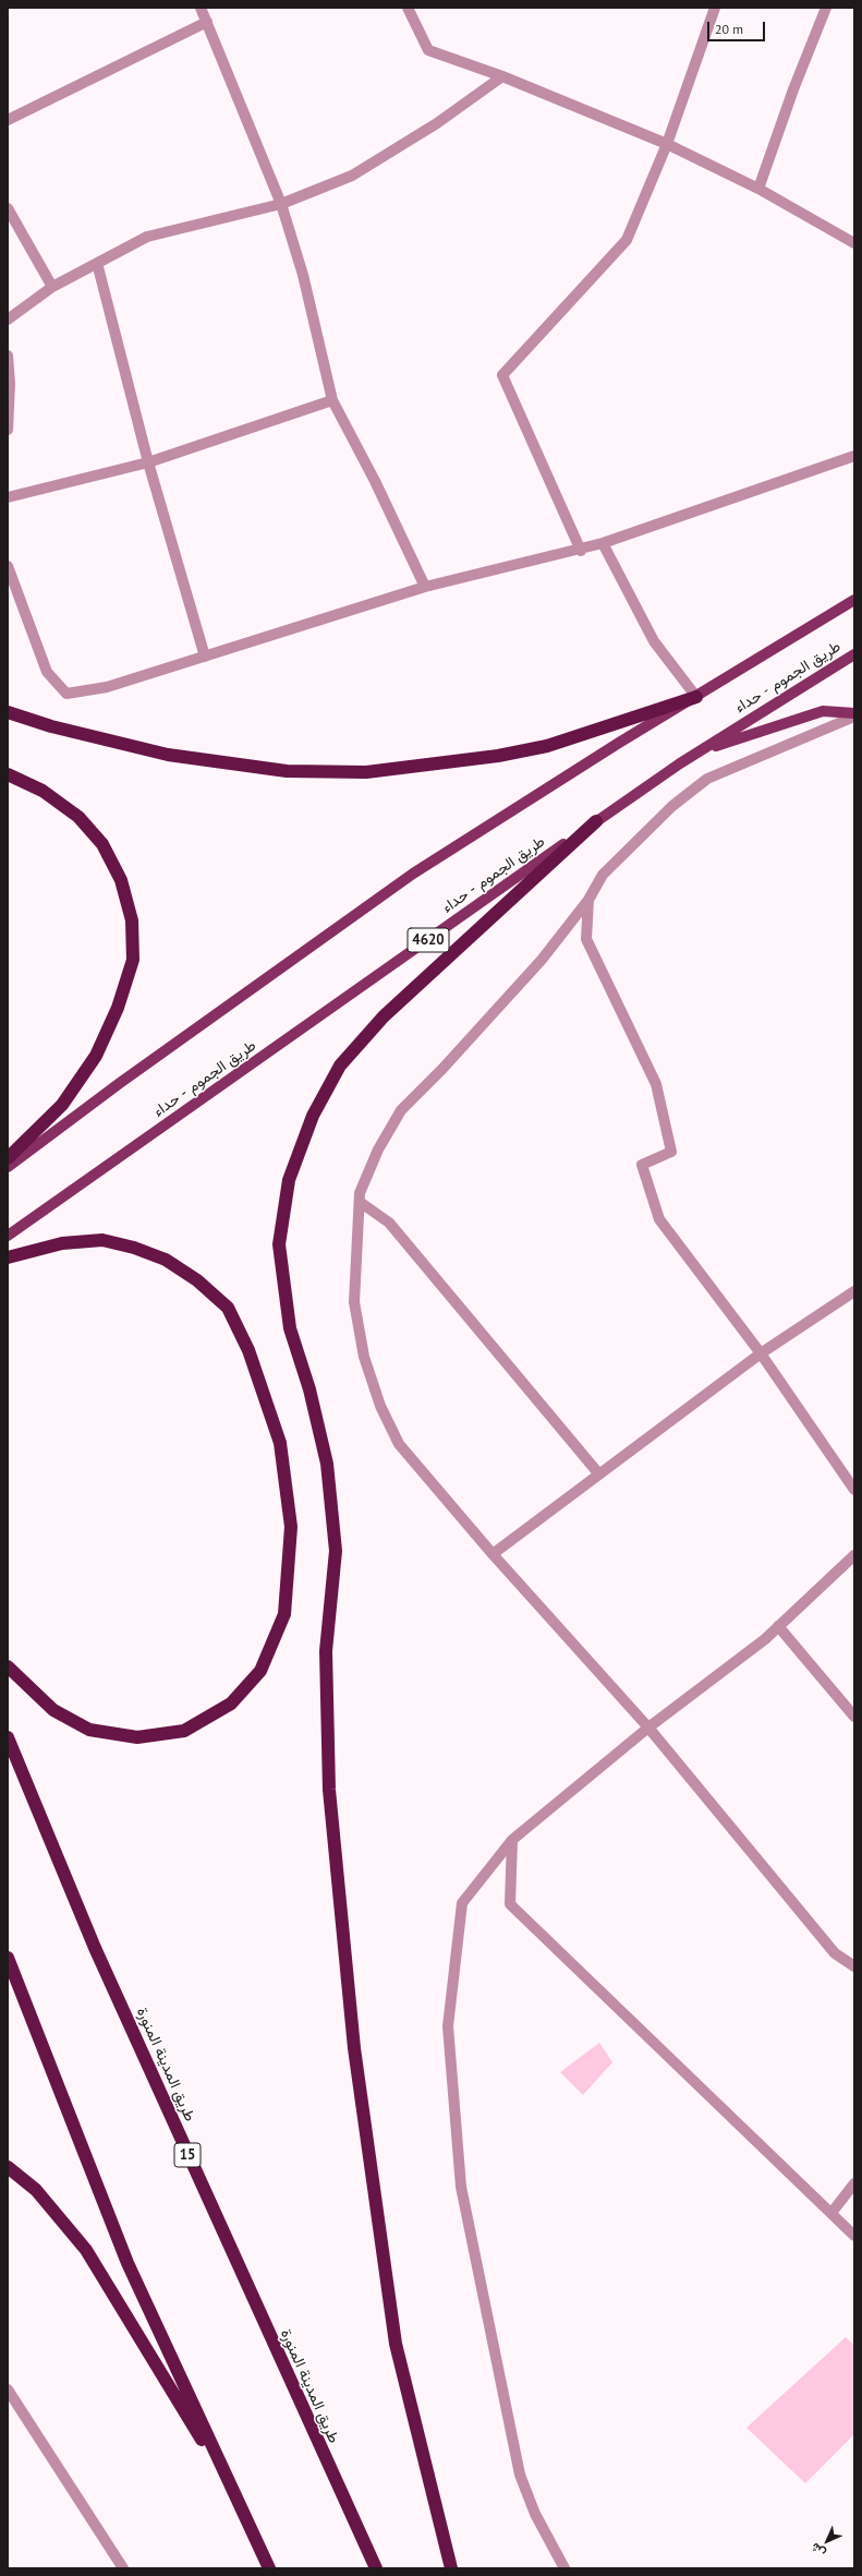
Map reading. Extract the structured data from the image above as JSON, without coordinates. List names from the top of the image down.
{
  "streets": {
    "highway": ["طريق المدينة المنورة", "15"],
    "main road": ["طريق الجموم - حداء", "4620"]
  },
  "scale_bar": "20 m",
  "north": "bottom left"
}
